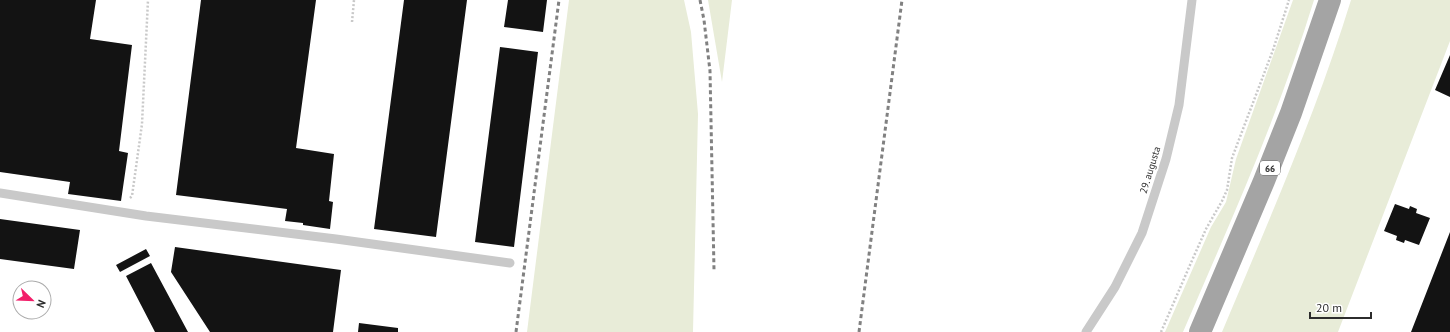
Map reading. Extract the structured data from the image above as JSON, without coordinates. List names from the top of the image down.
{
  "streets": {
    "main road": ["66"],
    "lane": ["29. augusta"]
  },
  "scale_bar": "20 m",
  "north": "bottom right"
}
